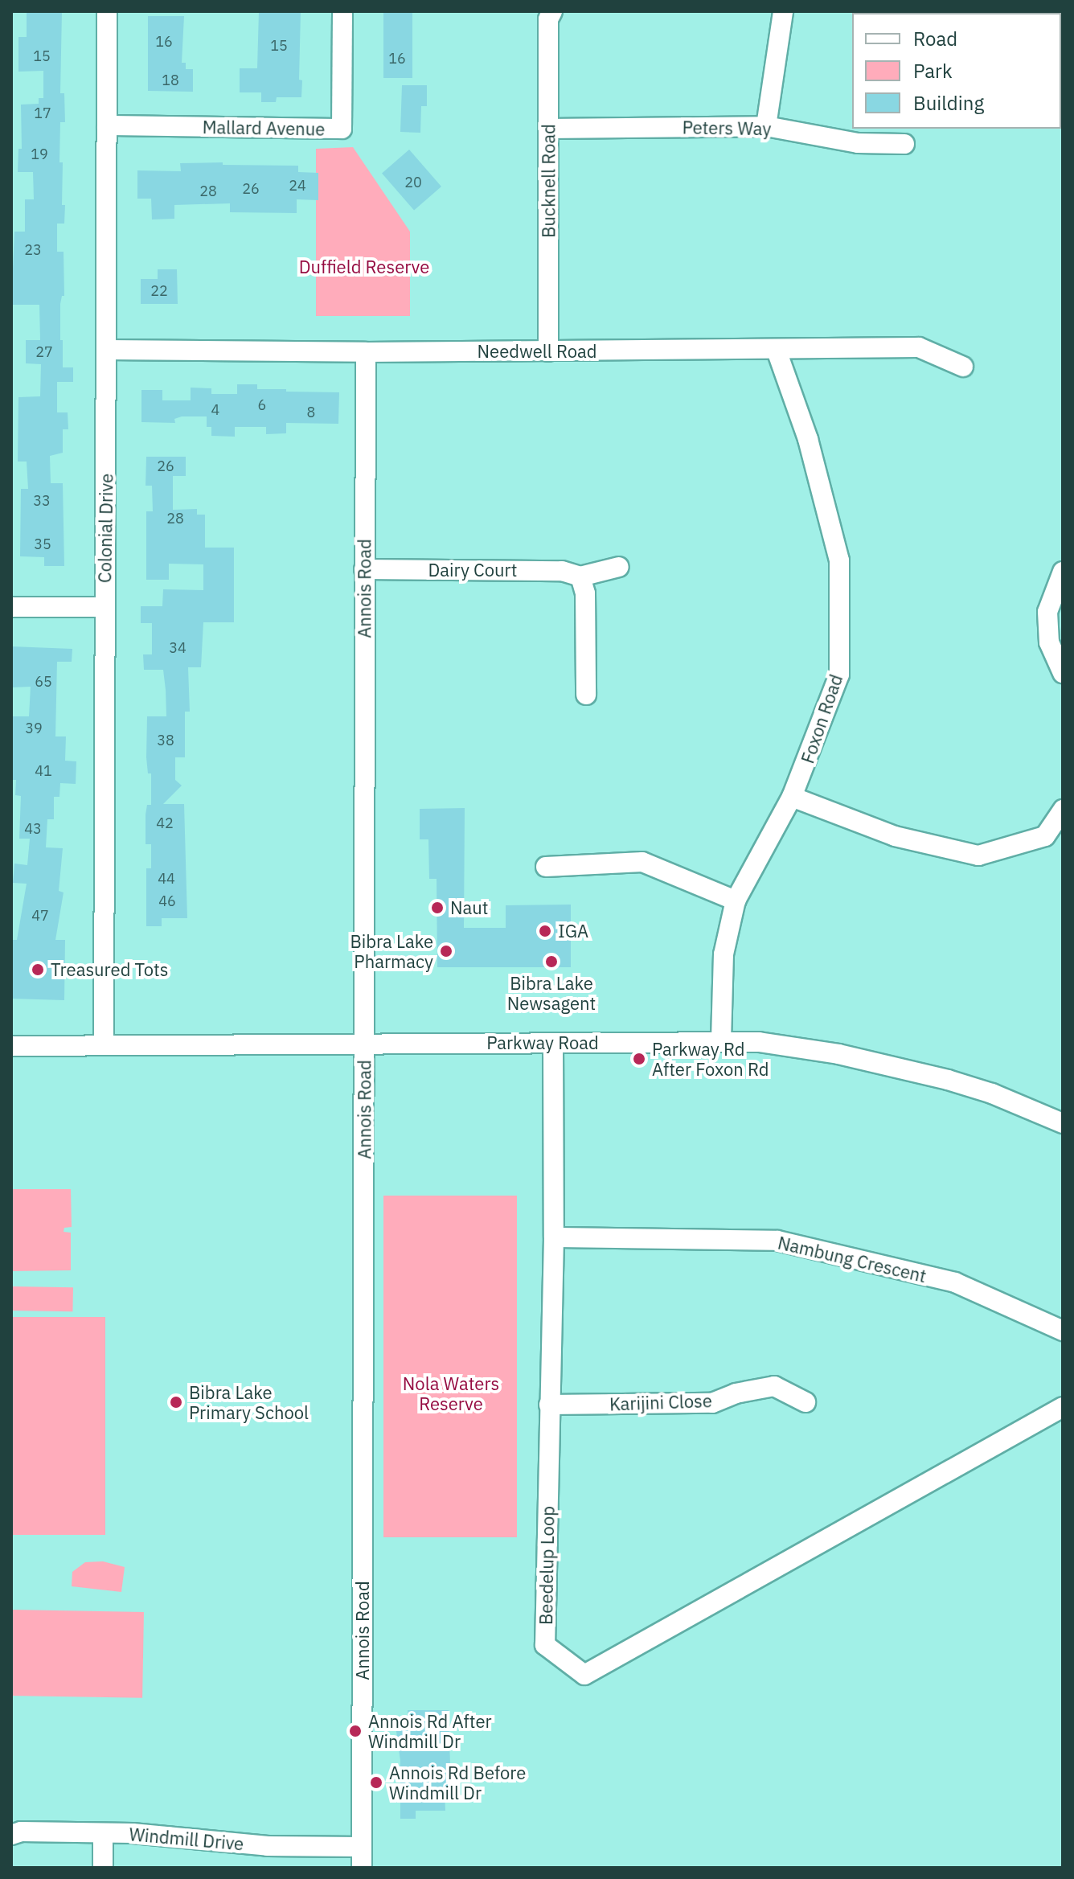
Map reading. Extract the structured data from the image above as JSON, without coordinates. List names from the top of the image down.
{
  "streets": {
    "street": [
      "Mallard Avenue",
      "Peters Way",
      "Bucknell Road",
      "Needwell Road",
      "Colonial Drive",
      "Dairy Court",
      "Annois Road",
      "Foxon Road",
      "Parkway Road",
      "Nambung Crescent",
      "Karijini Close",
      "Beedelup Loop",
      "Windmill Drive"
    ]
  },
  "crossings": [
    ["Mallard Avenue", "Colonial Drive"],
    ["Peters Way", "Bucknell Road"],
    ["Bucknell Road", "Needwell Road"],
    ["Needwell Road", "Colonial Drive"],
    ["Needwell Road", "Annois Road"],
    ["Needwell Road", "Foxon Road"],
    ["Colonial Drive", "Parkway Road"],
    ["Dairy Court", "Annois Road"],
    ["Annois Road", "Parkway Road"],
    ["Annois Road", "Windmill Drive"],
    ["Foxon Road", "Parkway Road"],
    ["Parkway Road", "Beedelup Loop"],
    ["Nambung Crescent", "Beedelup Loop"],
    ["Karijini Close", "Beedelup Loop"]
  ],
  "parks": ["Duffield Reserve", "Nola Waters Reserve"],
  "places": [
    "Naut",
    "IGA",
    "Bibra Lake Pharmacy",
    "Bibra Lake Newsagent",
    "Treasured Tots",
    "Parkway Rd After Foxon Rd",
    "Bibra Lake Primary School",
    "Annois Rd After Windmill Dr",
    "Annois Rd Before Windmill Dr"
  ],
  "house_numbers": [
    "16",
    "15",
    "15",
    "16",
    "18",
    "17",
    "19",
    "20",
    "24",
    "26",
    "28",
    "23",
    "22",
    "27",
    "6",
    "4",
    "8",
    "26",
    "33",
    "28",
    "35",
    "34",
    "65",
    "39",
    "38",
    "41",
    "42",
    "43",
    "44",
    "46",
    "47"
  ],
  "legend": ["Road", "Park", "Building"]
}
